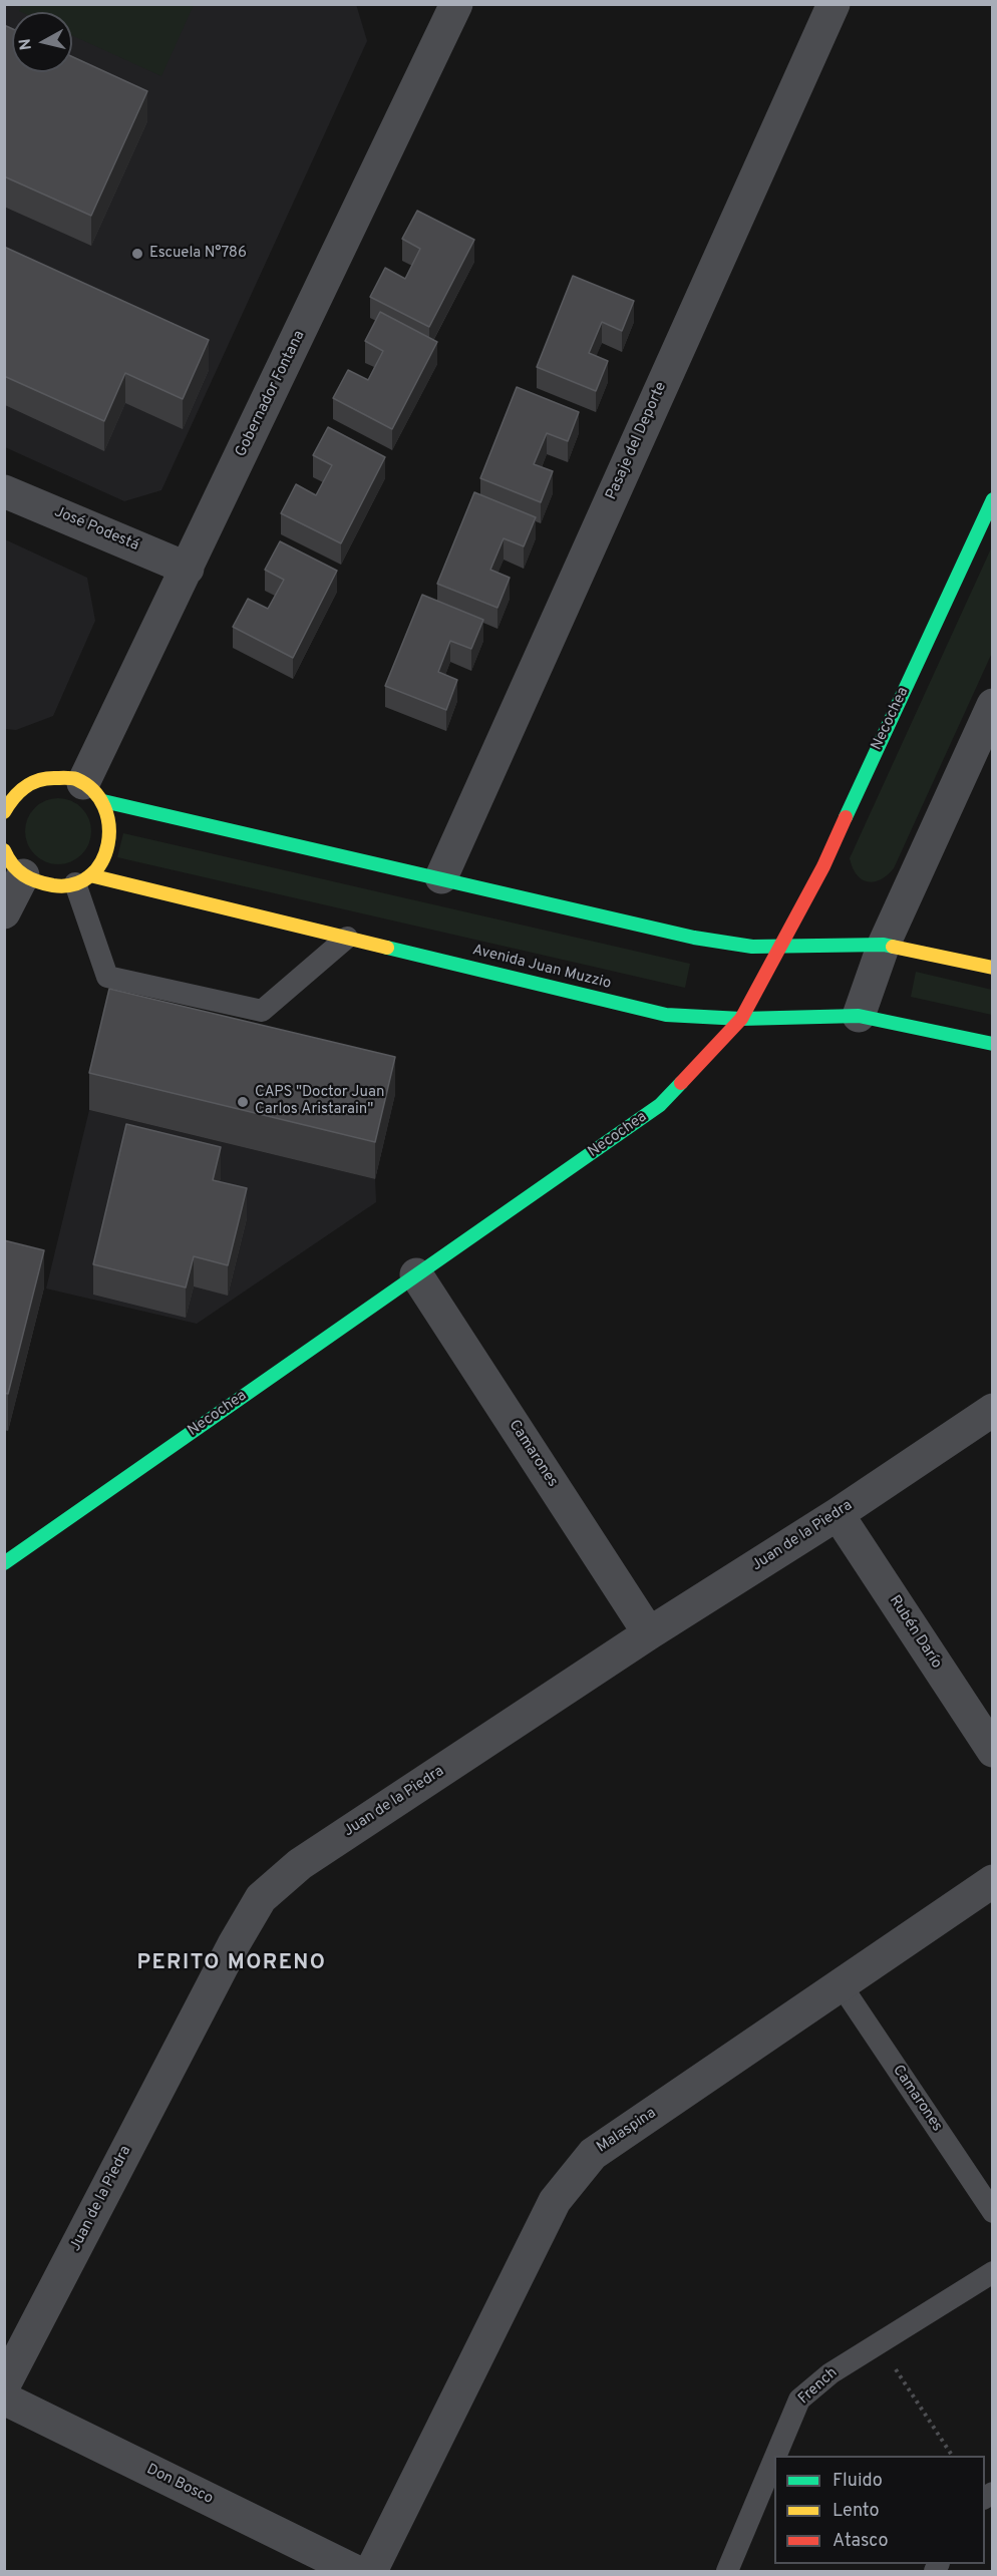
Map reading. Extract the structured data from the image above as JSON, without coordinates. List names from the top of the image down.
{
  "streets": {
    "main road": ["Necochea", "Avenida Juan Muzzio"],
    "street": [
      "Gobernador Fontana",
      "Pasaje del Deporte",
      "José Podestá",
      "Camarones",
      "Juan de la Piedra",
      "Rubén Darío",
      "Malaspina",
      "Don Bosco"
    ],
    "lane": ["French"]
  },
  "crossings": [
    ["Gobernador Fontana", "José Podestá"],
    ["Necochea", "Avenida Juan Muzzio"],
    ["Necochea", "Camarones"],
    ["Camarones", "Juan de la Piedra"],
    ["Camarones", "Malaspina"],
    ["Juan de la Piedra", "Rubén Darío"]
  ],
  "districts": ["PERITO MORENO"],
  "places": ["Escuela N°786", "CAPS \"Doctor Juan Carlos Aristarain\""],
  "legend": ["Fluido", "Lento", "Atasco"],
  "north": "left"
}
